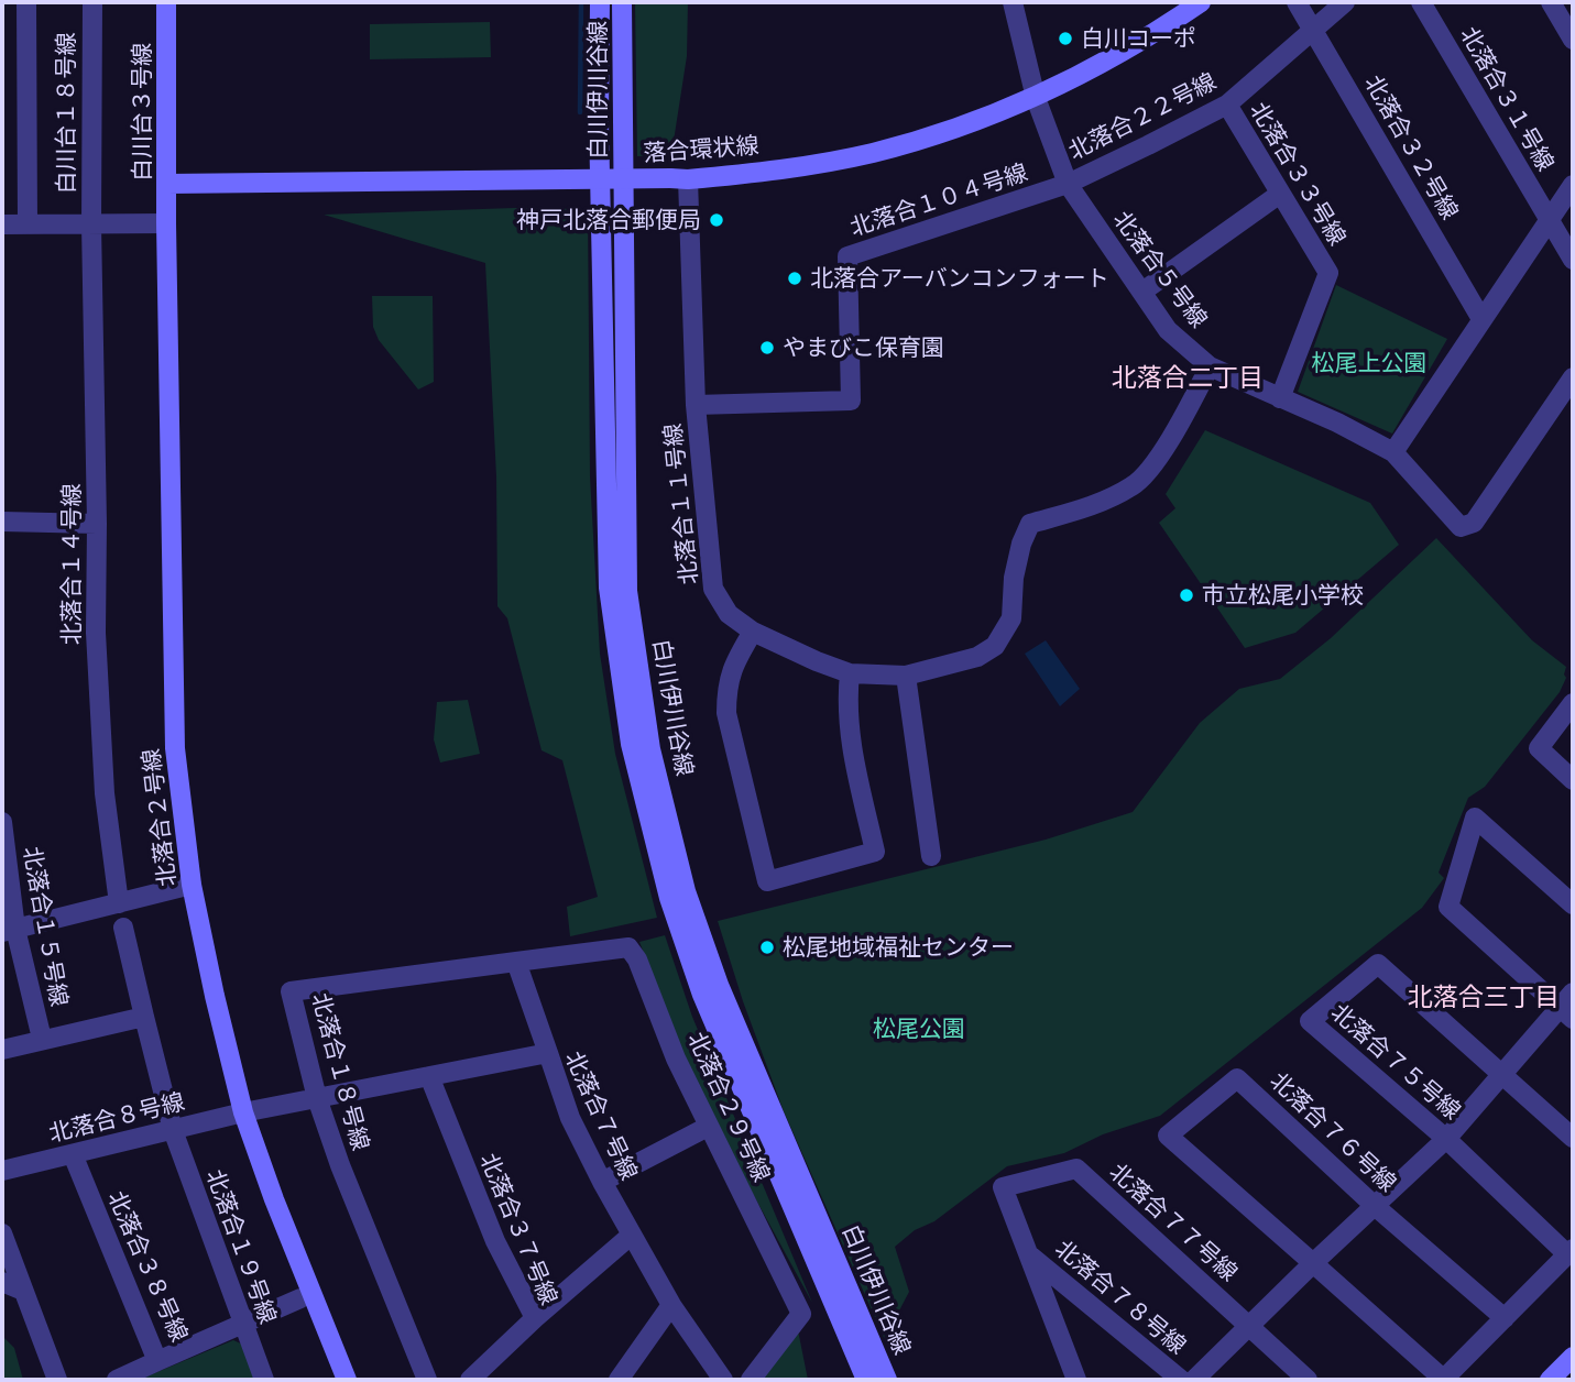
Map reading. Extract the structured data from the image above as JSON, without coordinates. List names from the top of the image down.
{
  "streets": {
    "street": [
      "白川伊川谷線",
      "北落合３１号線",
      "白川台３号線",
      "白川台１８号線",
      "北落合２２号線",
      "北落合３２号線",
      "落合環状線",
      "北落合３３号線",
      "北落合１０４号線",
      "北落合５号線",
      "北落合１１号線",
      "北落合１４号線",
      "北落合２号線",
      "北落合１５号線",
      "北落合７５号線",
      "北落合１８号線",
      "北落合２９号線",
      "北落合７号線",
      "北落合８号線",
      "北落合７６号線",
      "北落合７７号線",
      "北落合３７号線",
      "北落合１９号線",
      "北落合３８号線",
      "北落合７８号線"
    ]
  },
  "crossings": [
    ["白川台３号線", "落合環状線"],
    ["白川台３号線", "北落合２号線"],
    ["白川台１８号線", "北落合１４号線"],
    ["北落合２２号線", "北落合３２号線"],
    ["北落合２２号線", "北落合３３号線"],
    ["北落合２２号線", "北落合１０４号線"],
    ["北落合２２号線", "北落合５号線"],
    ["落合環状線", "北落合５号線"],
    ["落合環状線", "北落合１１号線"],
    ["北落合３３号線", "北落合５号線"],
    ["北落合１０４号線", "北落合５号線"],
    ["北落合１０４号線", "北落合１１号線"],
    ["北落合５号線", "北落合１１号線"],
    ["北落合２号線", "北落合７号線"],
    ["北落合２号線", "北落合８号線"],
    ["北落合１８号線", "北落合２９号線"],
    ["北落合１８号線", "北落合７号線"],
    ["北落合７号線", "北落合８号線"],
    ["北落合７号線", "北落合３７号線"],
    ["北落合８号線", "北落合１９号線"],
    ["北落合８号線", "北落合３８号線"],
    ["北落合７７号線", "北落合７８号線"],
    ["北落合１９号線", "北落合３８号線"]
  ],
  "districts": ["北落合二丁目", "北落合三丁目"],
  "parks": ["松尾上公園", "松尾公園"],
  "places": [
    "白川コーポ",
    "神戸北落合郵便局",
    "北落合アーバンコンフォート",
    "やまびこ保育園",
    "市立松尾小学校",
    "松尾地域福祉センター"
  ]
}
